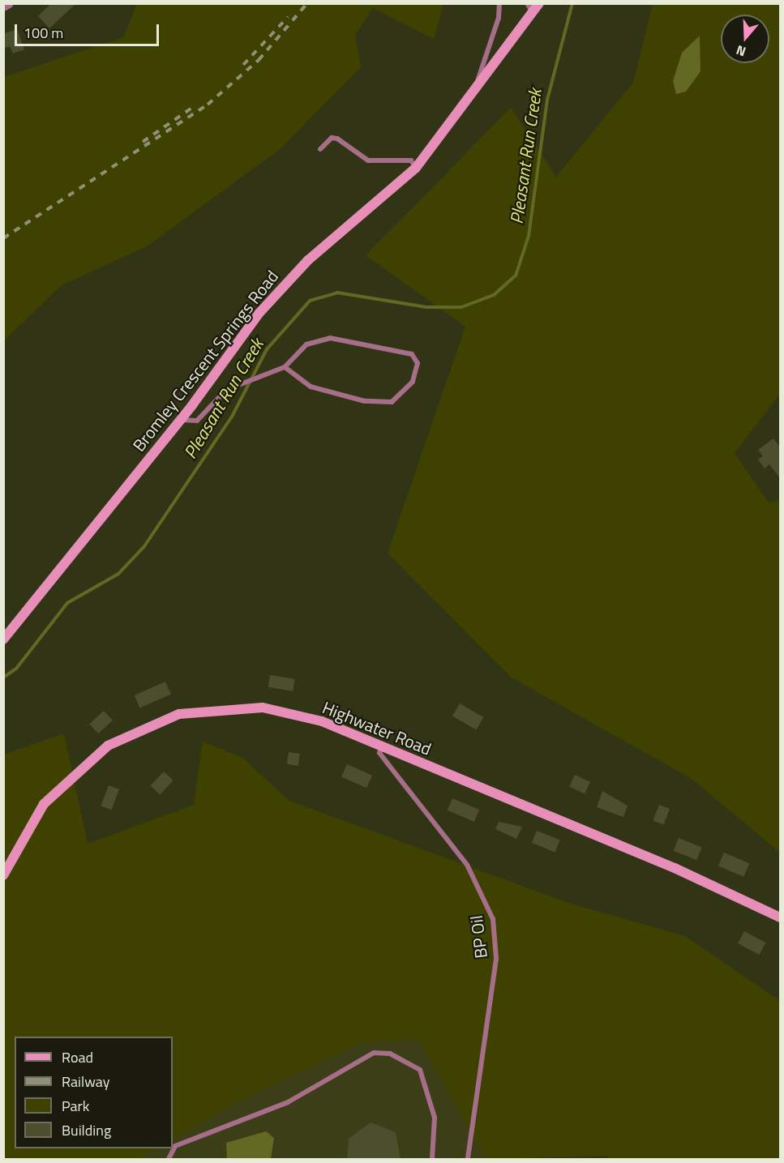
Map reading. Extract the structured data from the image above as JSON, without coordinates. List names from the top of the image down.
{
  "streets": {
    "street": ["Bromley Crescent Springs Road", "Highwater Road"],
    "lane": ["BP Oil"]
  },
  "crossings": [
    ["Highwater Road", "BP Oil"]
  ],
  "water": ["Pleasant Run Creek"],
  "legend": [
    "Road",
    "Railway",
    "Park",
    "Building"
  ],
  "scale_bar": "100 m",
  "north": "bottom"
}
